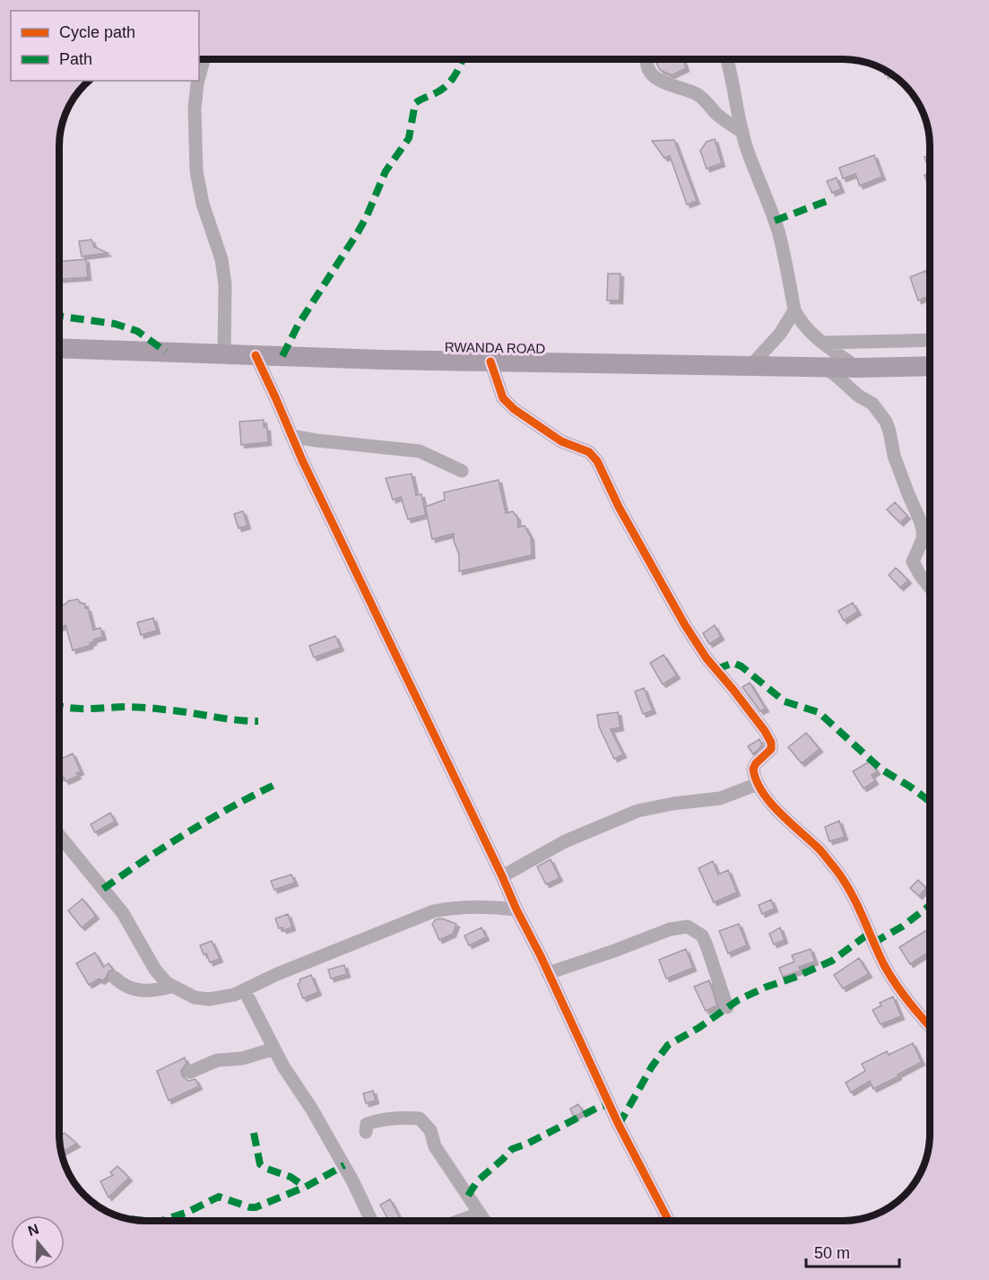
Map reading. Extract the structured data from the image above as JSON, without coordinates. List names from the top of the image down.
{
  "streets": {
    "highway": ["RWANDA ROAD"]
  },
  "legend": ["Cycle path", "Path"],
  "scale_bar": "50 m",
  "north": "top"
}
